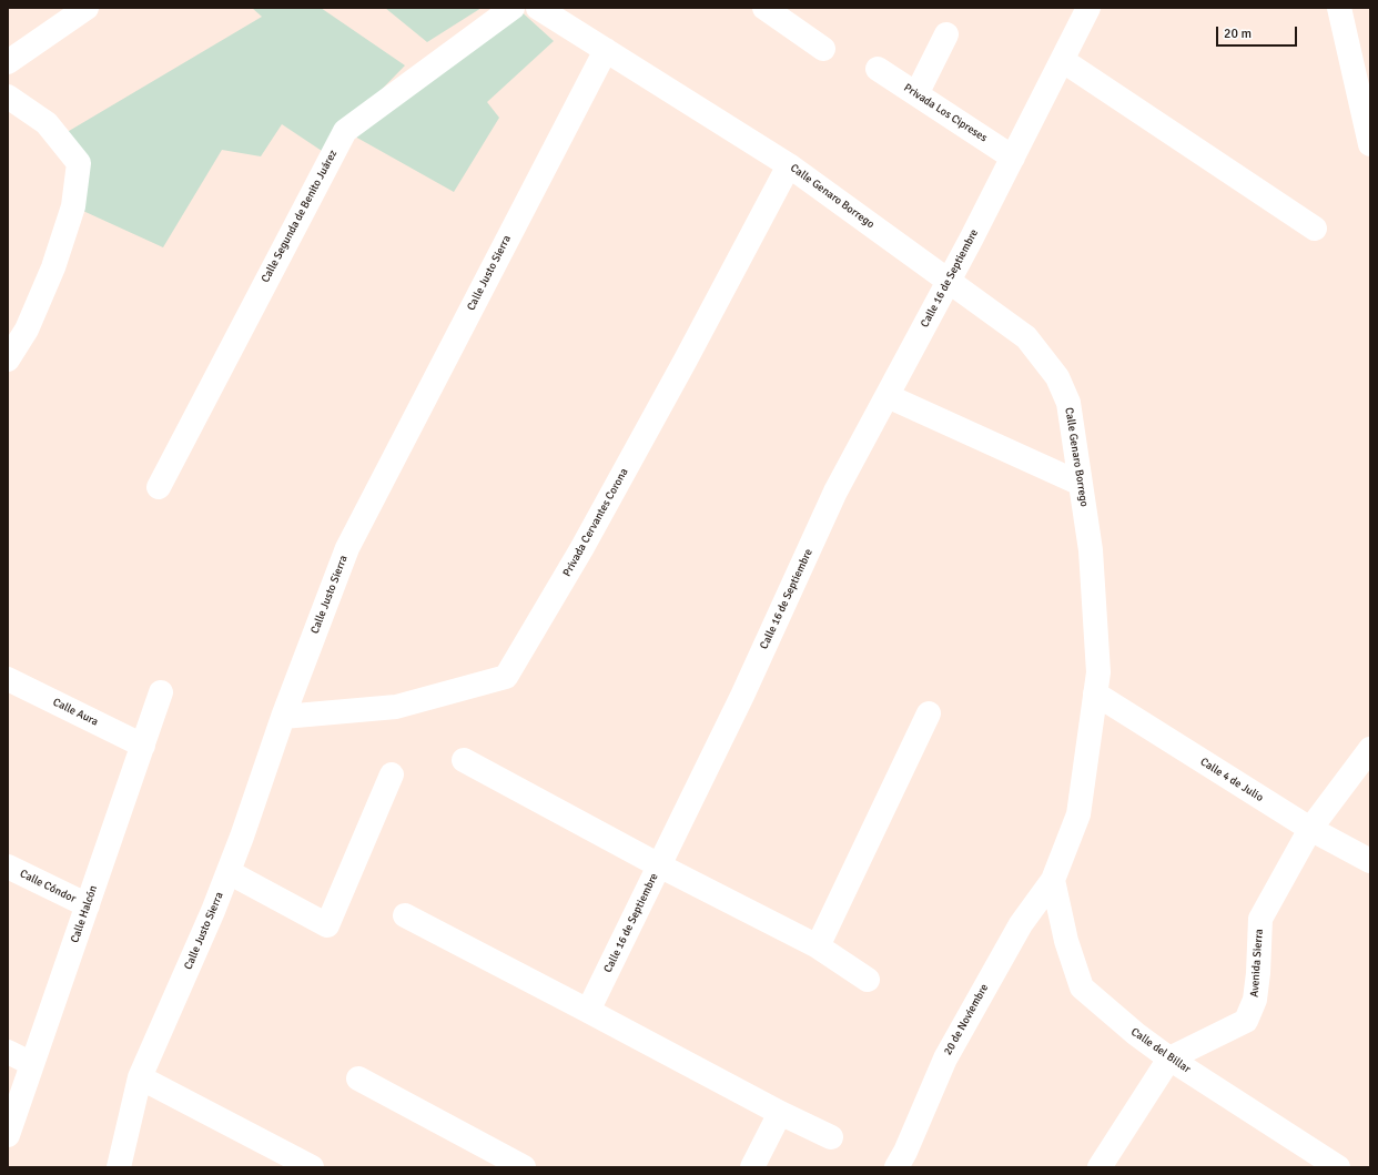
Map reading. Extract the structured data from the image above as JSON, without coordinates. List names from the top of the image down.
{
  "streets": {
    "street": [
      "Privada Los Cipreses",
      "Calle Genaro Borrego",
      "Calle Segunda de Benito Juárez",
      "Calle Justo Sierra",
      "Calle 16 de Septiembre",
      "Privada Cervantes Corona",
      "Calle Aura",
      "Calle 4 de Julio",
      "Calle Cóndor",
      "Calle Halcón",
      "Avenida Sierra",
      "20 de Noviembre",
      "Calle del Billar"
    ]
  },
  "crossings": [
    ["Privada Los Cipreses", "Calle 16 de Septiembre"],
    ["Calle Genaro Borrego", "Calle Justo Sierra"],
    ["Calle Genaro Borrego", "Calle 16 de Septiembre"],
    ["Calle Genaro Borrego", "Privada Cervantes Corona"],
    ["Calle Genaro Borrego", "Calle 4 de Julio"],
    ["Calle Genaro Borrego", "20 de Noviembre"],
    ["Calle Genaro Borrego", "Calle del Billar"],
    ["Calle Justo Sierra", "Privada Cervantes Corona"],
    ["Calle Aura", "Calle Halcón"],
    ["Calle 4 de Julio", "Avenida Sierra"],
    ["Calle Cóndor", "Calle Halcón"],
    ["Avenida Sierra", "Calle del Billar"],
    ["20 de Noviembre", "Calle del Billar"]
  ],
  "scale_bar": "20 m"
}
